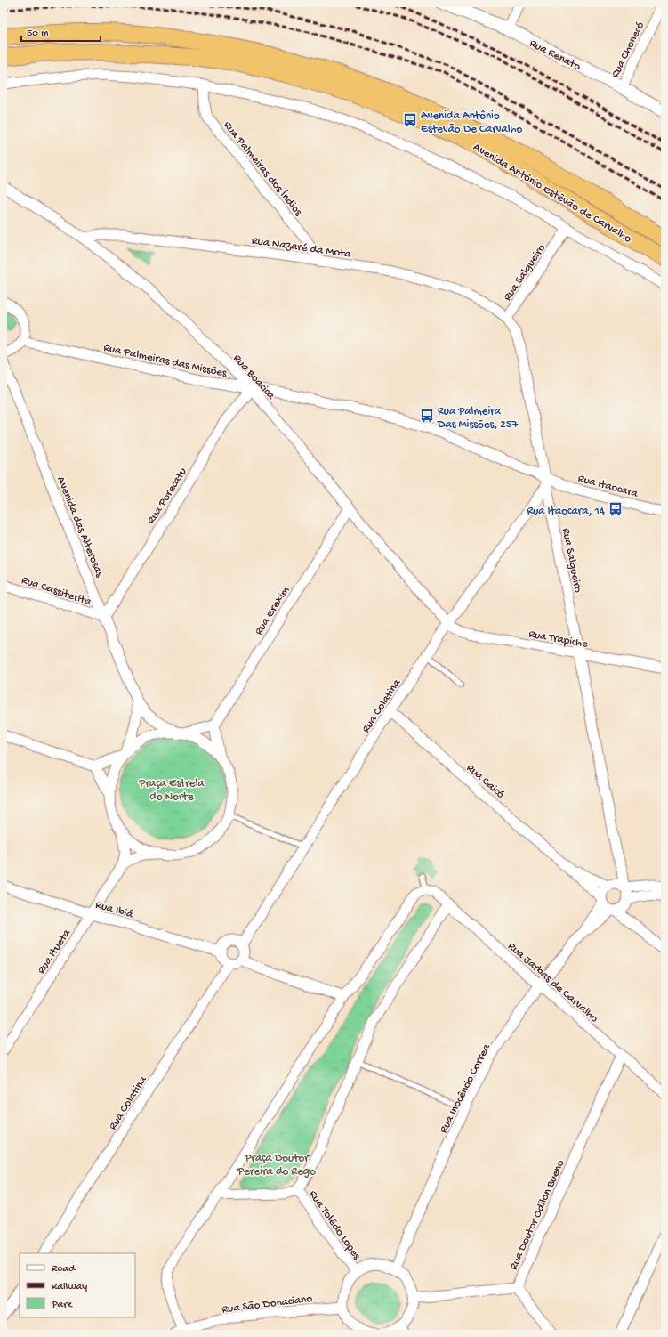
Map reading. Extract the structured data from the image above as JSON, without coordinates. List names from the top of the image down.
{
  "streets": {
    "highway": ["Avenida Antônio Estêvão de Carvalho"],
    "street": [
      "Rua Chonecó",
      "Rua Renato",
      "Rua Palmeiras dos Índios",
      "Rua Nazaré da Mota",
      "Rua Salgueiro",
      "Rua Palmeiras das Missões",
      "Rua Boacica",
      "Rua Itaocara",
      "Rua Porecatu",
      "Avenida das Alterosas",
      "Rua Cassiterita",
      "Rua Erexim",
      "Rua Trapiche",
      "Rua Colatina",
      "Rua Caicó",
      "Rua Ibiá",
      "Rua Itueta",
      "Rua Jarbas de Carvalho",
      "Rua Inocêncio Correa",
      "Rua Doutor Odilon Bueno",
      "Rua Tolêdo Lopes",
      "Rua São Donaciano"
    ]
  },
  "crossings": [
    ["Rua Chonecó", "Rua Renato"],
    ["Rua Palmeiras dos Índios", "Avenida Antônio Estêvão de Carvalho"],
    ["Rua Palmeiras dos Índios", "Rua Nazaré da Mota"],
    ["Avenida Antônio Estêvão de Carvalho", "Rua Salgueiro"],
    ["Rua Nazaré da Mota", "Rua Salgueiro"],
    ["Rua Nazaré da Mota", "Rua Boacica"],
    ["Rua Salgueiro", "Rua Palmeiras das Missões"],
    ["Rua Salgueiro", "Rua Itaocara"],
    ["Rua Salgueiro", "Rua Trapiche"],
    ["Rua Salgueiro", "Rua Colatina"],
    ["Rua Salgueiro", "Rua Caicó"],
    ["Rua Salgueiro", "Rua Inocêncio Correa"],
    ["Rua Palmeiras das Missões", "Rua Boacica"],
    ["Rua Palmeiras das Missões", "Rua Itaocara"],
    ["Rua Palmeiras das Missões", "Rua Porecatu"],
    ["Rua Palmeiras das Missões", "Rua Colatina"],
    ["Rua Boacica", "Rua Porecatu"],
    ["Rua Boacica", "Rua Erexim"],
    ["Rua Boacica", "Rua Trapiche"],
    ["Rua Boacica", "Rua Colatina"],
    ["Rua Itaocara", "Rua Colatina"],
    ["Rua Porecatu", "Avenida das Alterosas"],
    ["Rua Porecatu", "Rua Cassiterita"],
    ["Avenida das Alterosas", "Rua Cassiterita"],
    ["Avenida das Alterosas", "Rua Itueta"],
    ["Rua Trapiche", "Rua Colatina"],
    ["Rua Colatina", "Rua Caicó"],
    ["Rua Colatina", "Rua Ibiá"],
    ["Rua Caicó", "Rua Inocêncio Correa"],
    ["Rua Ibiá", "Rua Itueta"],
    ["Rua Jarbas de Carvalho", "Rua Inocêncio Correa"],
    ["Rua Jarbas de Carvalho", "Rua Doutor Odilon Bueno"]
  ],
  "parks": ["Praça Estrela do Norte", "Praça Doutor Pereira do Rego"],
  "places": {
    "bus stop": ["Avenida Antônio Estevão De Carvalho", "Rua Palmeira Das Missões, 257", "Rua Itaocara, 14"]
  },
  "legend": ["Road", "Railway", "Park"],
  "scale_bar": "50 m"
}
